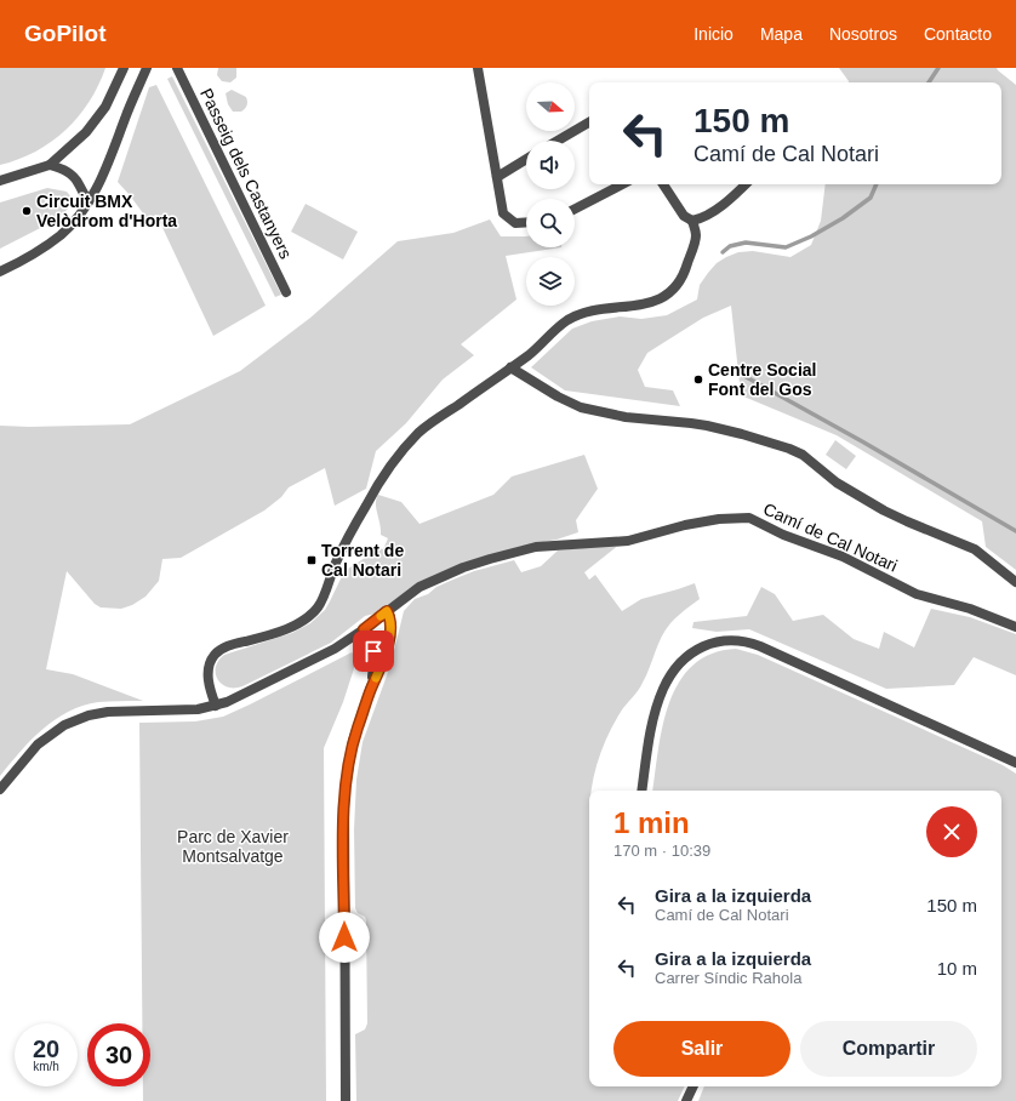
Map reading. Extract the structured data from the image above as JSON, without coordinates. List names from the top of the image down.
{
  "streets": {
    "street": ["Passeig dels Castanyers", "Camí de Cal Notari"]
  },
  "parks": ["Parc de Xavier Montsalvatge"],
  "places": {
    "other": ["Circuit BMX Velòdrom d'Horta", "Centre Social Font del Gos"],
    "transit": ["Torrent de Cal Notari"]
  },
  "north": "right",
  "page": {
    "header": "GoPilot",
    "nav": [
      "Inicio",
      "Mapa",
      "Nosotros",
      "Contacto"
    ],
    "turn": ["150 m", "Camí de Cal Notari"],
    "heading": ["1 min", "170 m · 10:39"],
    "list": [
      {
        "name": "Gira a la izquierda",
        "note": "Camí de Cal Notari",
        "value": "150 m"
      },
      {
        "name": "Gira a la izquierda",
        "note": "Carrer Síndic Rahola",
        "value": "10 m"
      }
    ],
    "buttons": ["Salir", "Compartir"],
    "speed": "20 km/h",
    "limit": "30"
  }
}
